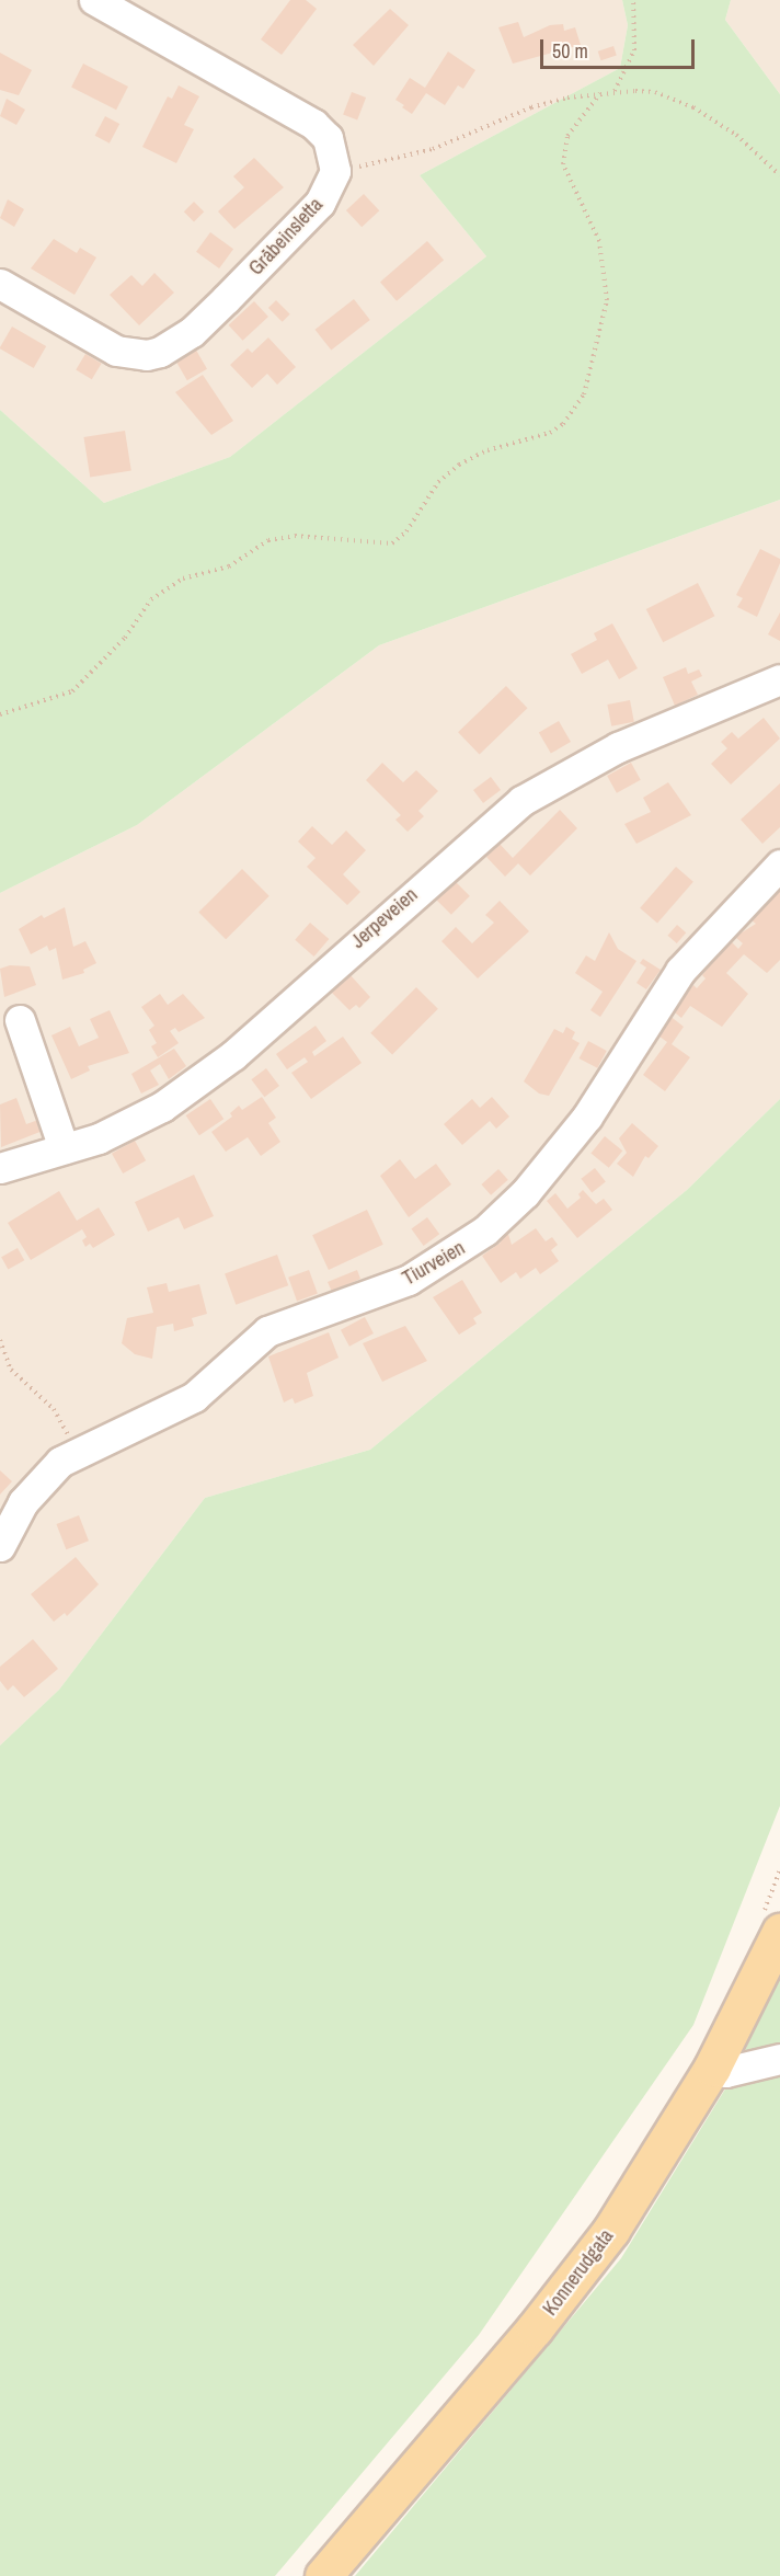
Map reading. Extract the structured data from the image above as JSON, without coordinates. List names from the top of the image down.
{
  "streets": {
    "main road": ["Konnerudgata"],
    "street": ["Gråbeinsletta", "Jerpeveien", "Tiurveien"]
  },
  "scale_bar": "50 m"
}
